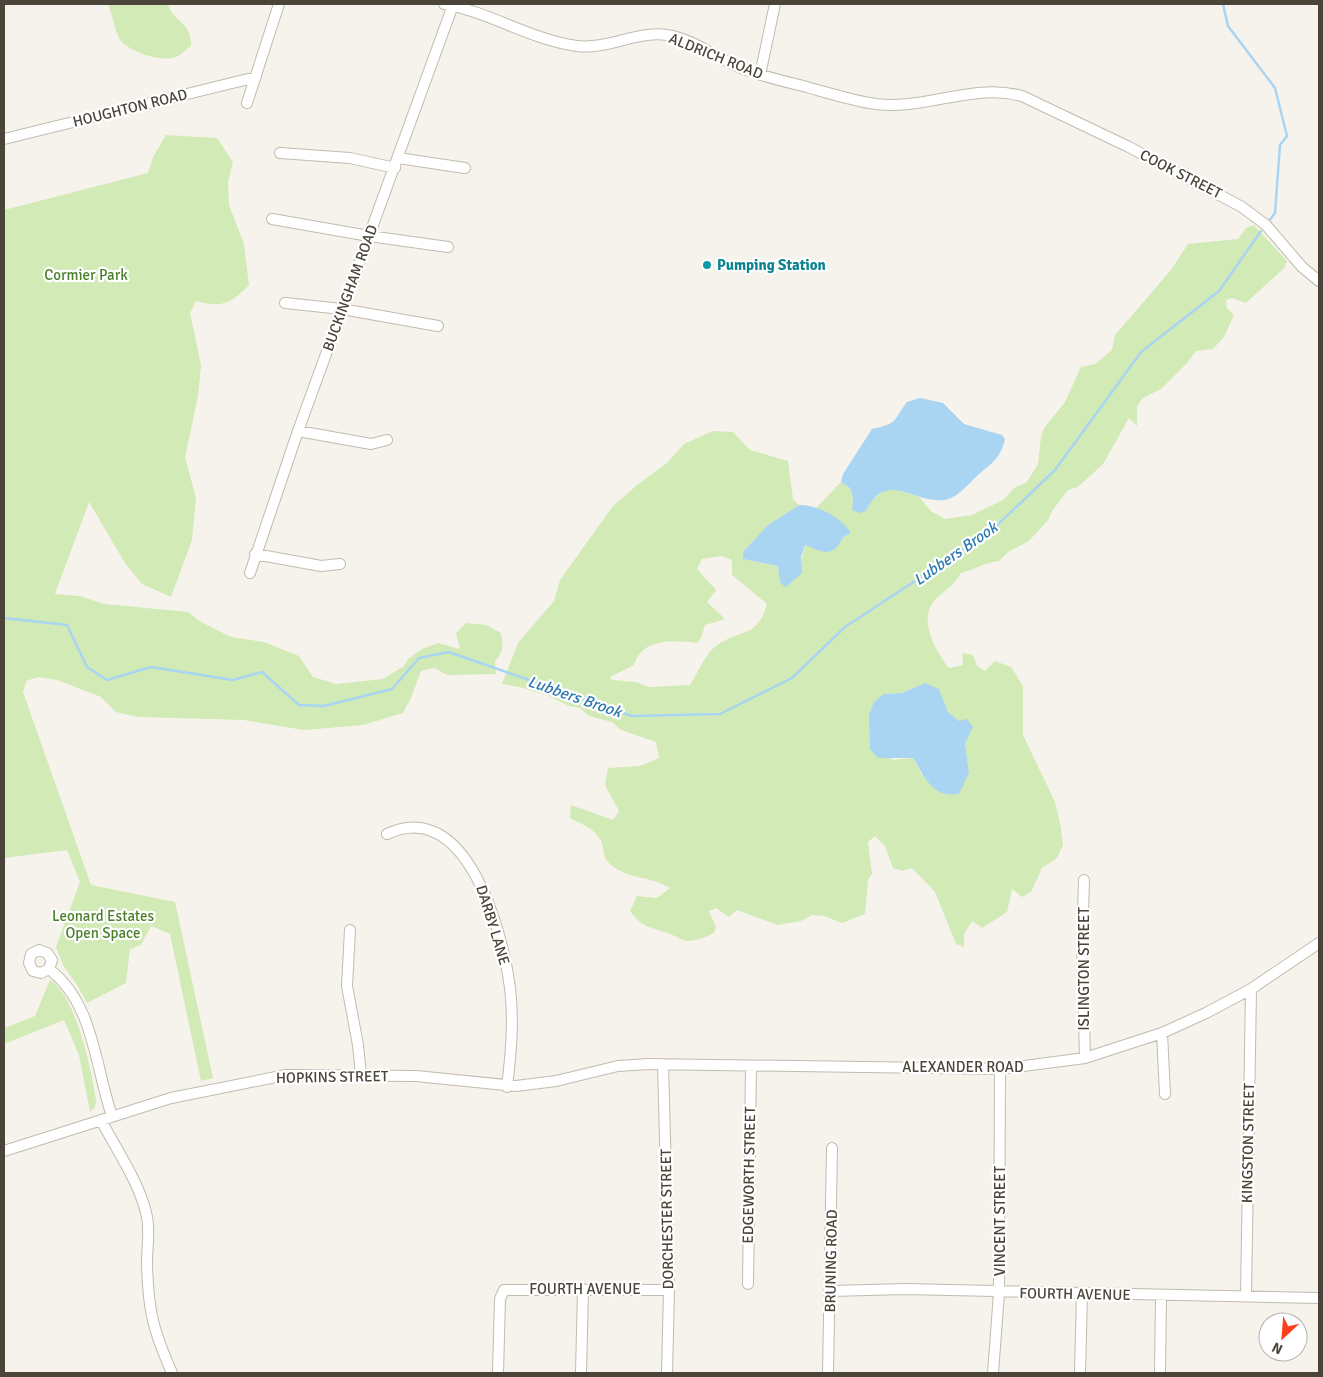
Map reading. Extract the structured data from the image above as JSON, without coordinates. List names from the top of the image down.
{
  "streets": {
    "street": [
      "ALDRICH ROAD",
      "HOUGHTON ROAD",
      "COOK STREET",
      "BUCKINGHAM ROAD",
      "DARBY LANE",
      "ISLINGTON STREET",
      "ALEXANDER ROAD",
      "HOPKINS STREET",
      "KINGSTON STREET",
      "EDGEWORTH STREET",
      "DORCHESTER STREET",
      "VINCENT STREET",
      "BRUNING ROAD",
      "FOURTH AVENUE"
    ]
  },
  "crossings": [
    ["ALDRICH ROAD", "COOK STREET"],
    ["ALDRICH ROAD", "BUCKINGHAM ROAD"],
    ["DARBY LANE", "HOPKINS STREET"],
    ["ISLINGTON STREET", "ALEXANDER ROAD"],
    ["ALEXANDER ROAD", "HOPKINS STREET"],
    ["ALEXANDER ROAD", "KINGSTON STREET"],
    ["ALEXANDER ROAD", "EDGEWORTH STREET"],
    ["ALEXANDER ROAD", "DORCHESTER STREET"],
    ["ALEXANDER ROAD", "VINCENT STREET"],
    ["KINGSTON STREET", "FOURTH AVENUE"],
    ["DORCHESTER STREET", "FOURTH AVENUE"],
    ["VINCENT STREET", "FOURTH AVENUE"],
    ["BRUNING ROAD", "FOURTH AVENUE"]
  ],
  "water": ["Lubbers Brook"],
  "parks": ["Cormier Park", "Leonard Estates Open Space"],
  "places": ["Pumping Station"],
  "north": "bottom left"
}
